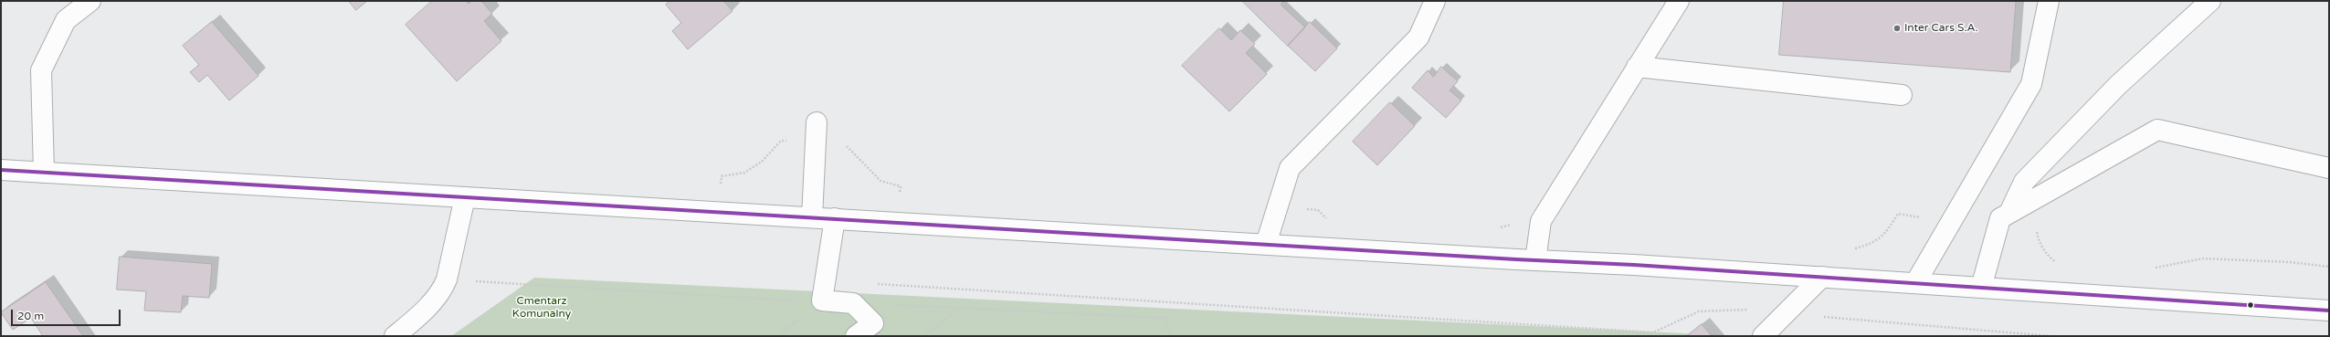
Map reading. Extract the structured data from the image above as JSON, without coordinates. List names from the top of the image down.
{
  "parks": ["Cmentarz Komunalny"],
  "places": ["Inter Cars S.A."],
  "scale_bar": "20 m"
}
